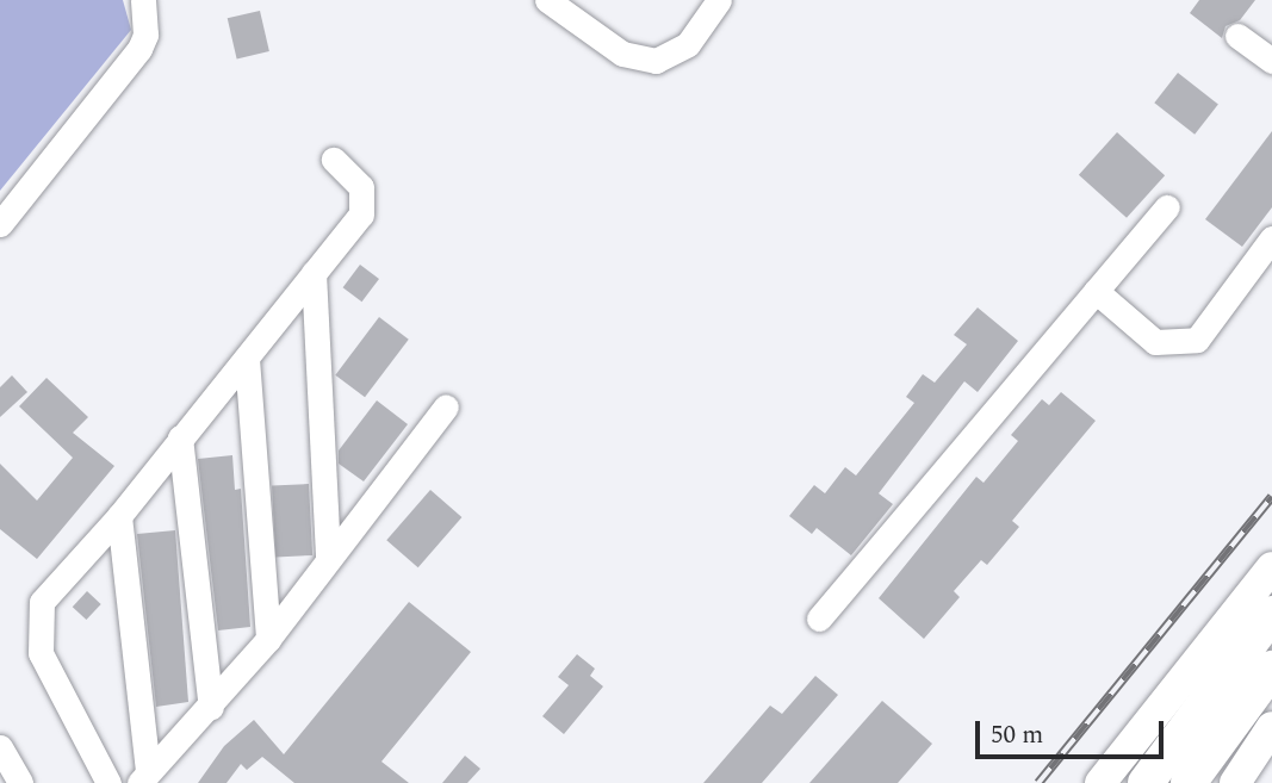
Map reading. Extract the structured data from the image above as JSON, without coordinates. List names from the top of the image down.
{
  "scale_bar": "50 m"
}
